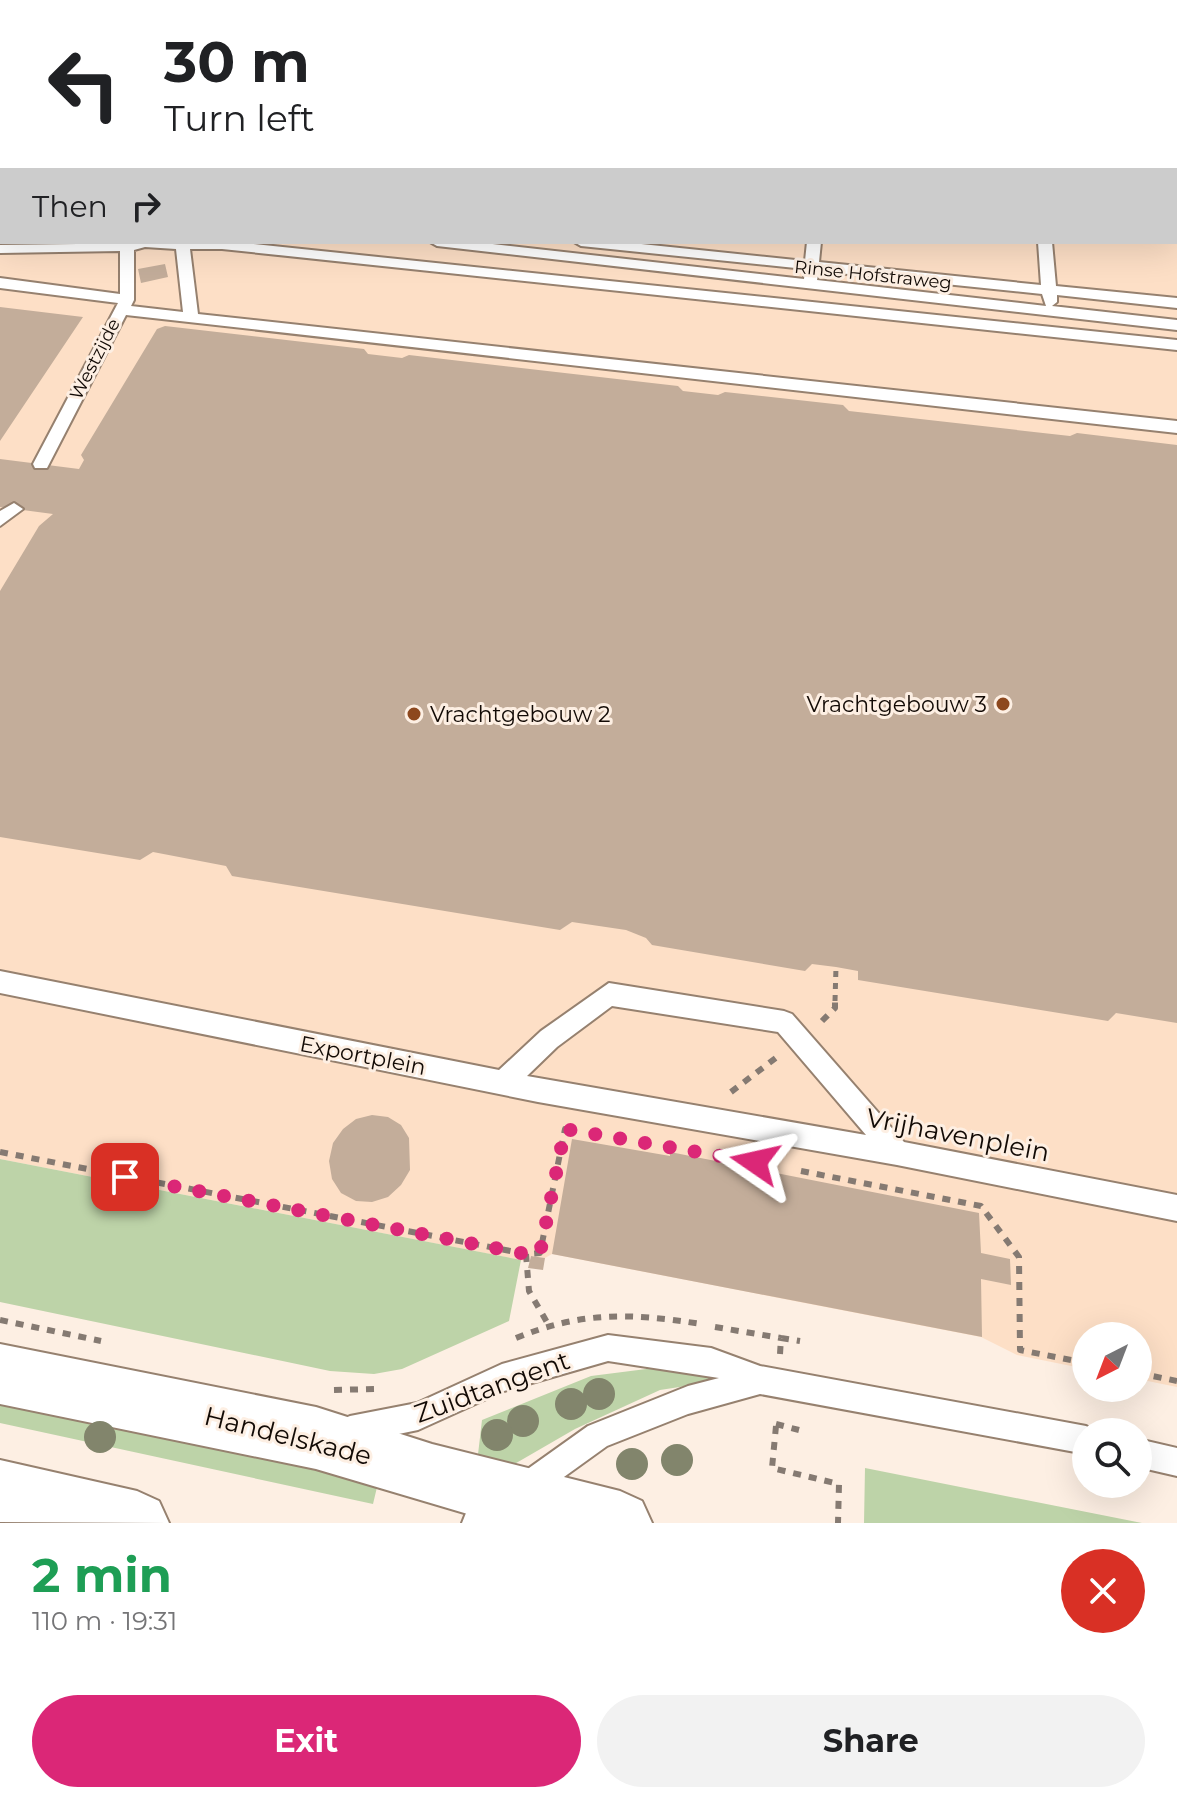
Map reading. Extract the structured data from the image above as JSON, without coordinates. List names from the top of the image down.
{
  "streets": {
    "street": ["Handelskade"],
    "lane": [
      "Rinse Hofstraweg",
      "Westzijde",
      "Exportplein",
      "Vrijhavenplein",
      "Zuidtangent"
    ]
  },
  "crossings": [
    ["Exportplein", "Vrijhavenplein"],
    ["Zuidtangent", "Handelskade"]
  ],
  "places": ["Vrachtgebouw 3", "Vrachtgebouw 2"],
  "north": "bottom left",
  "page": {
    "turn": ["30 m", "Turn left"],
    "then": "Then",
    "heading": ["2 min", "110 m · 19:31"],
    "buttons": ["Exit", "Share"]
  }
}
